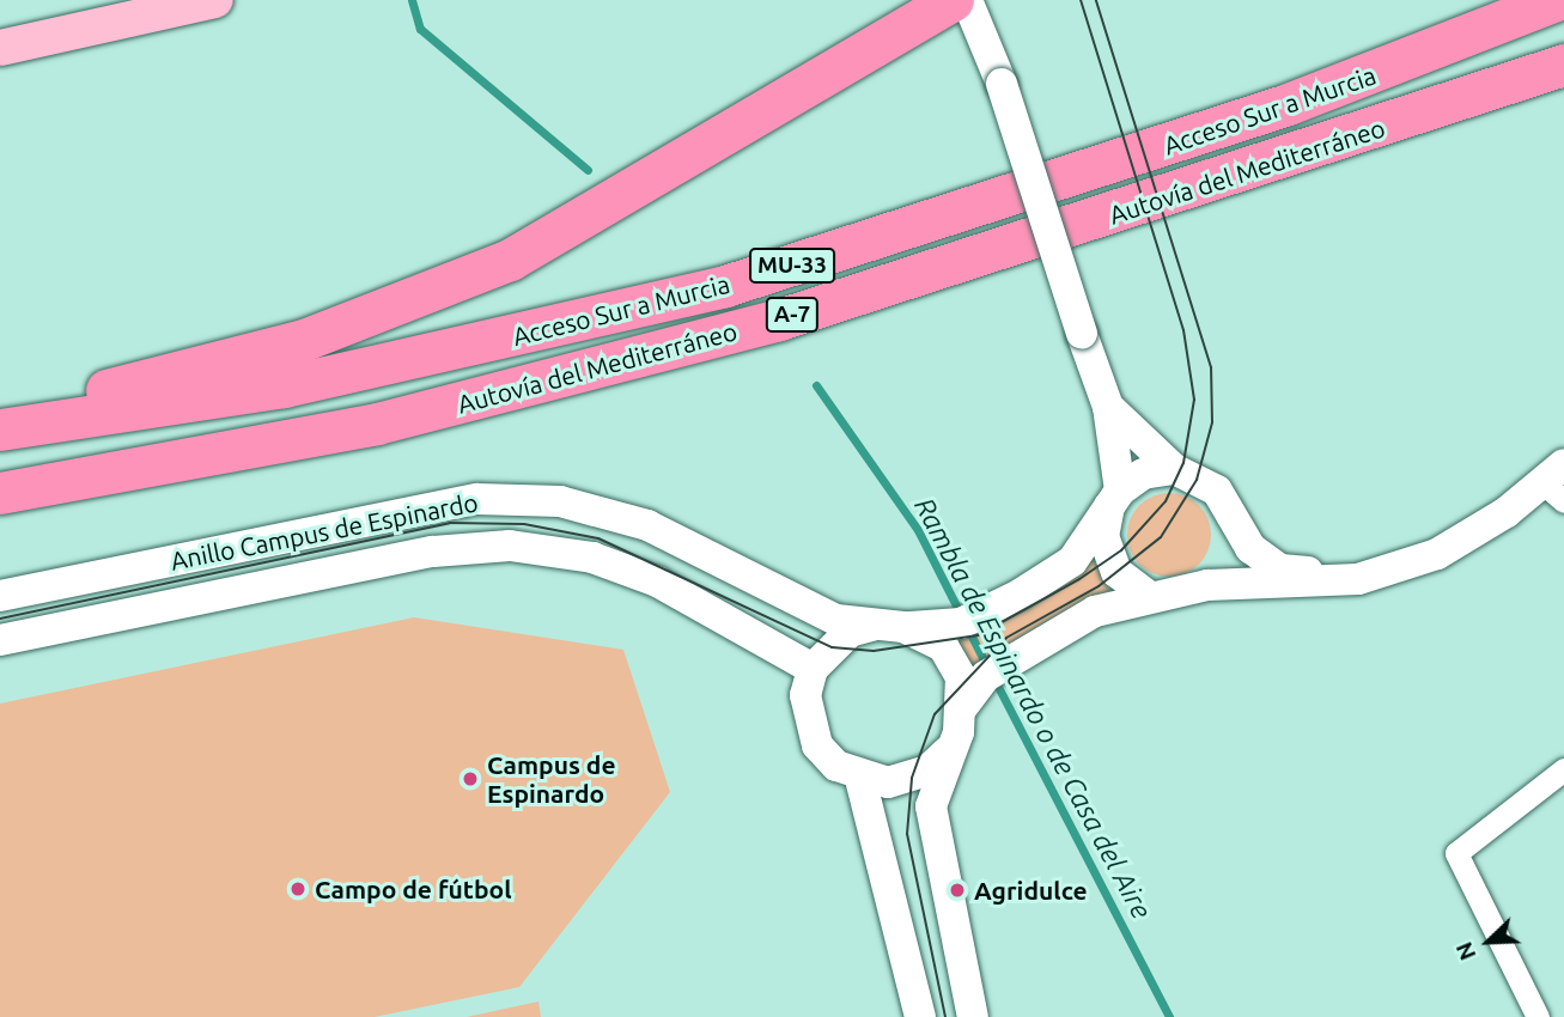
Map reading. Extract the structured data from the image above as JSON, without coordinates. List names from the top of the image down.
{
  "streets": {
    "highway": [
      "Acceso Sur a Murcia",
      "Autovía del Mediterráneo",
      "MU-33",
      "A-7"
    ],
    "main road": ["Anillo Campus de Espinardo"]
  },
  "water": ["Rambla de Espinardo o de Casa del Aire"],
  "places": ["Campus de Espinardo", "Campo de fútbol", "Agridulce"],
  "north": "bottom left"
}
